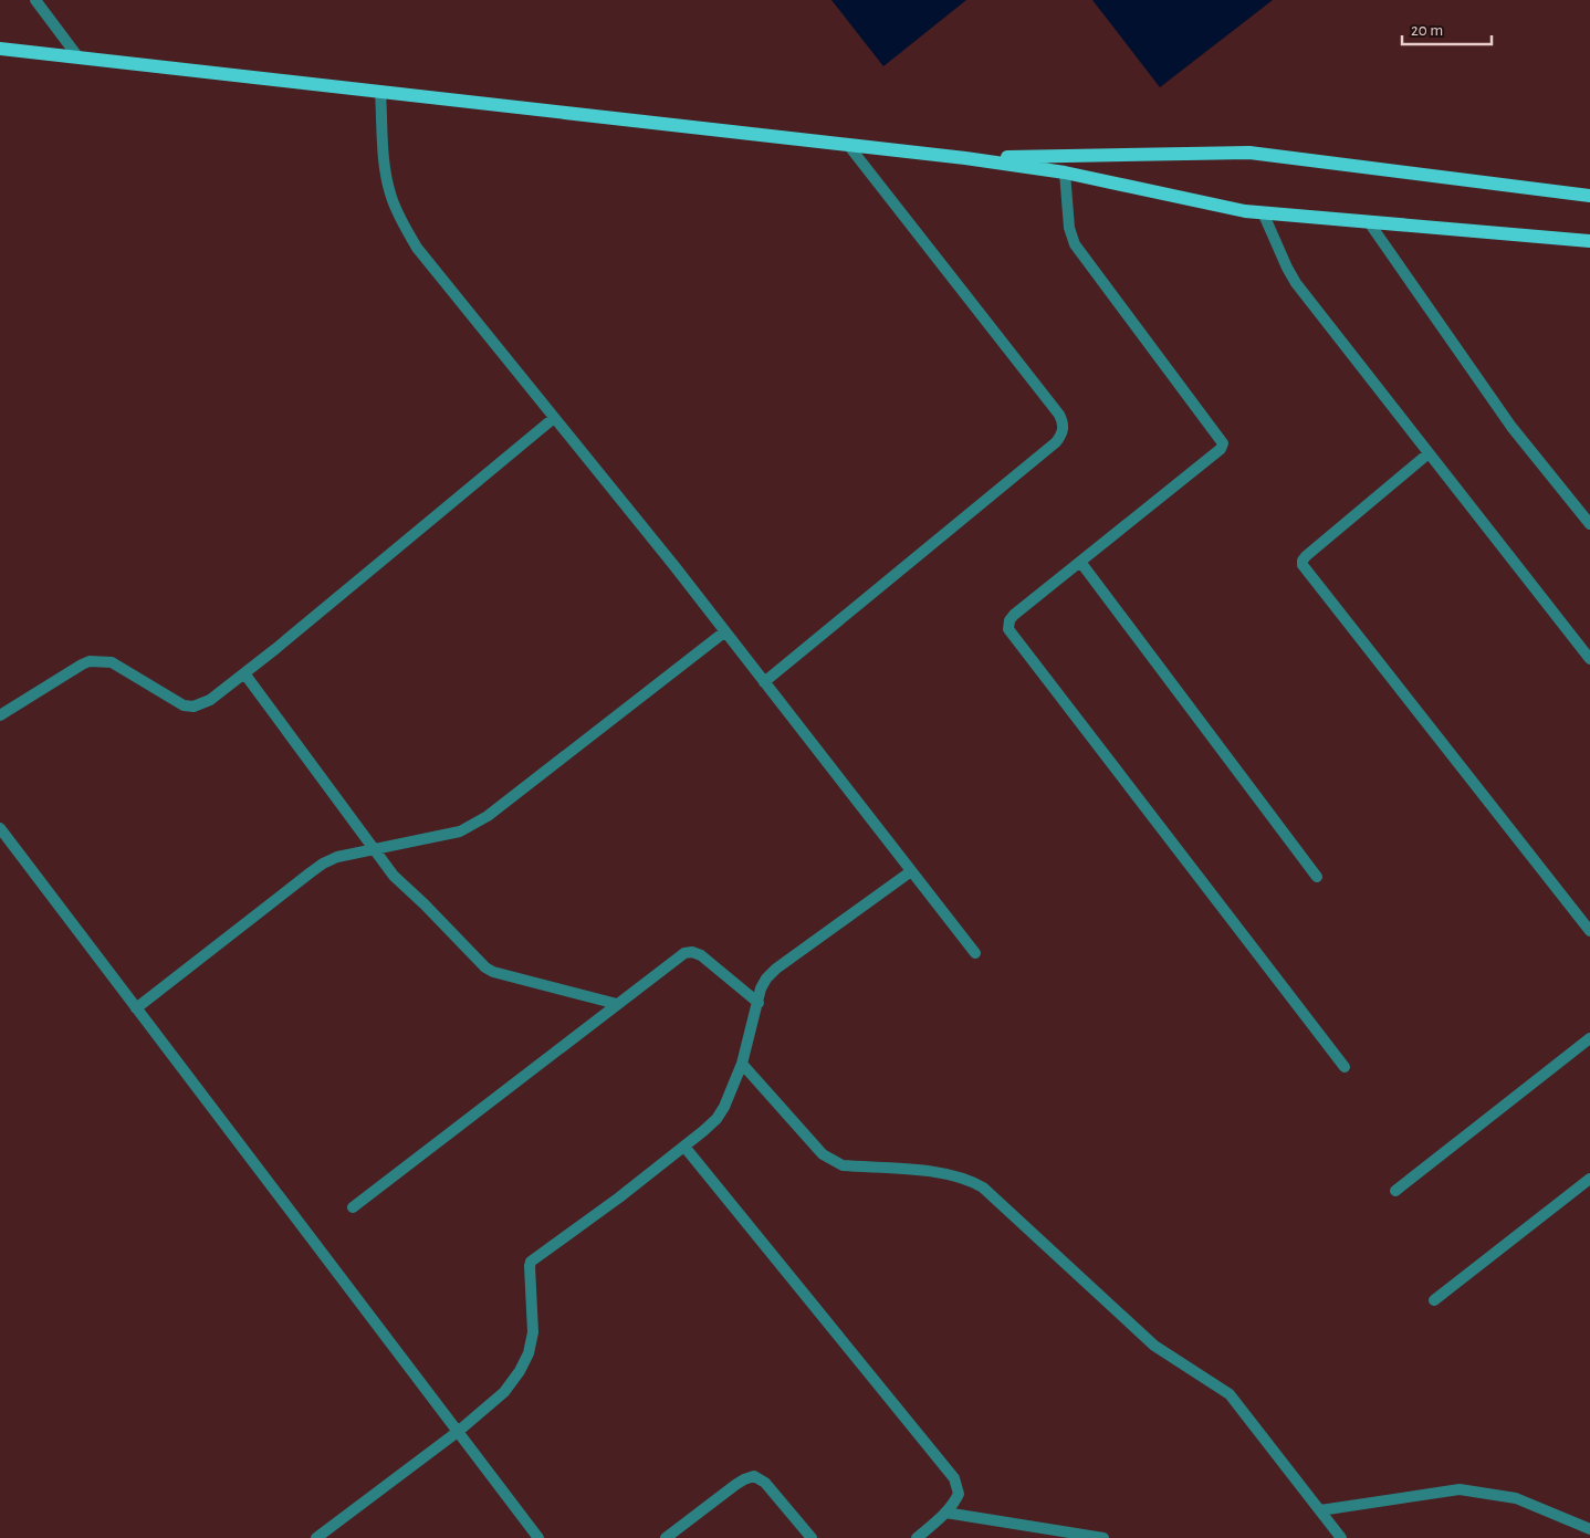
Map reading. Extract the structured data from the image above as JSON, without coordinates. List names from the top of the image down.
{
  "scale_bar": "20 m"
}
